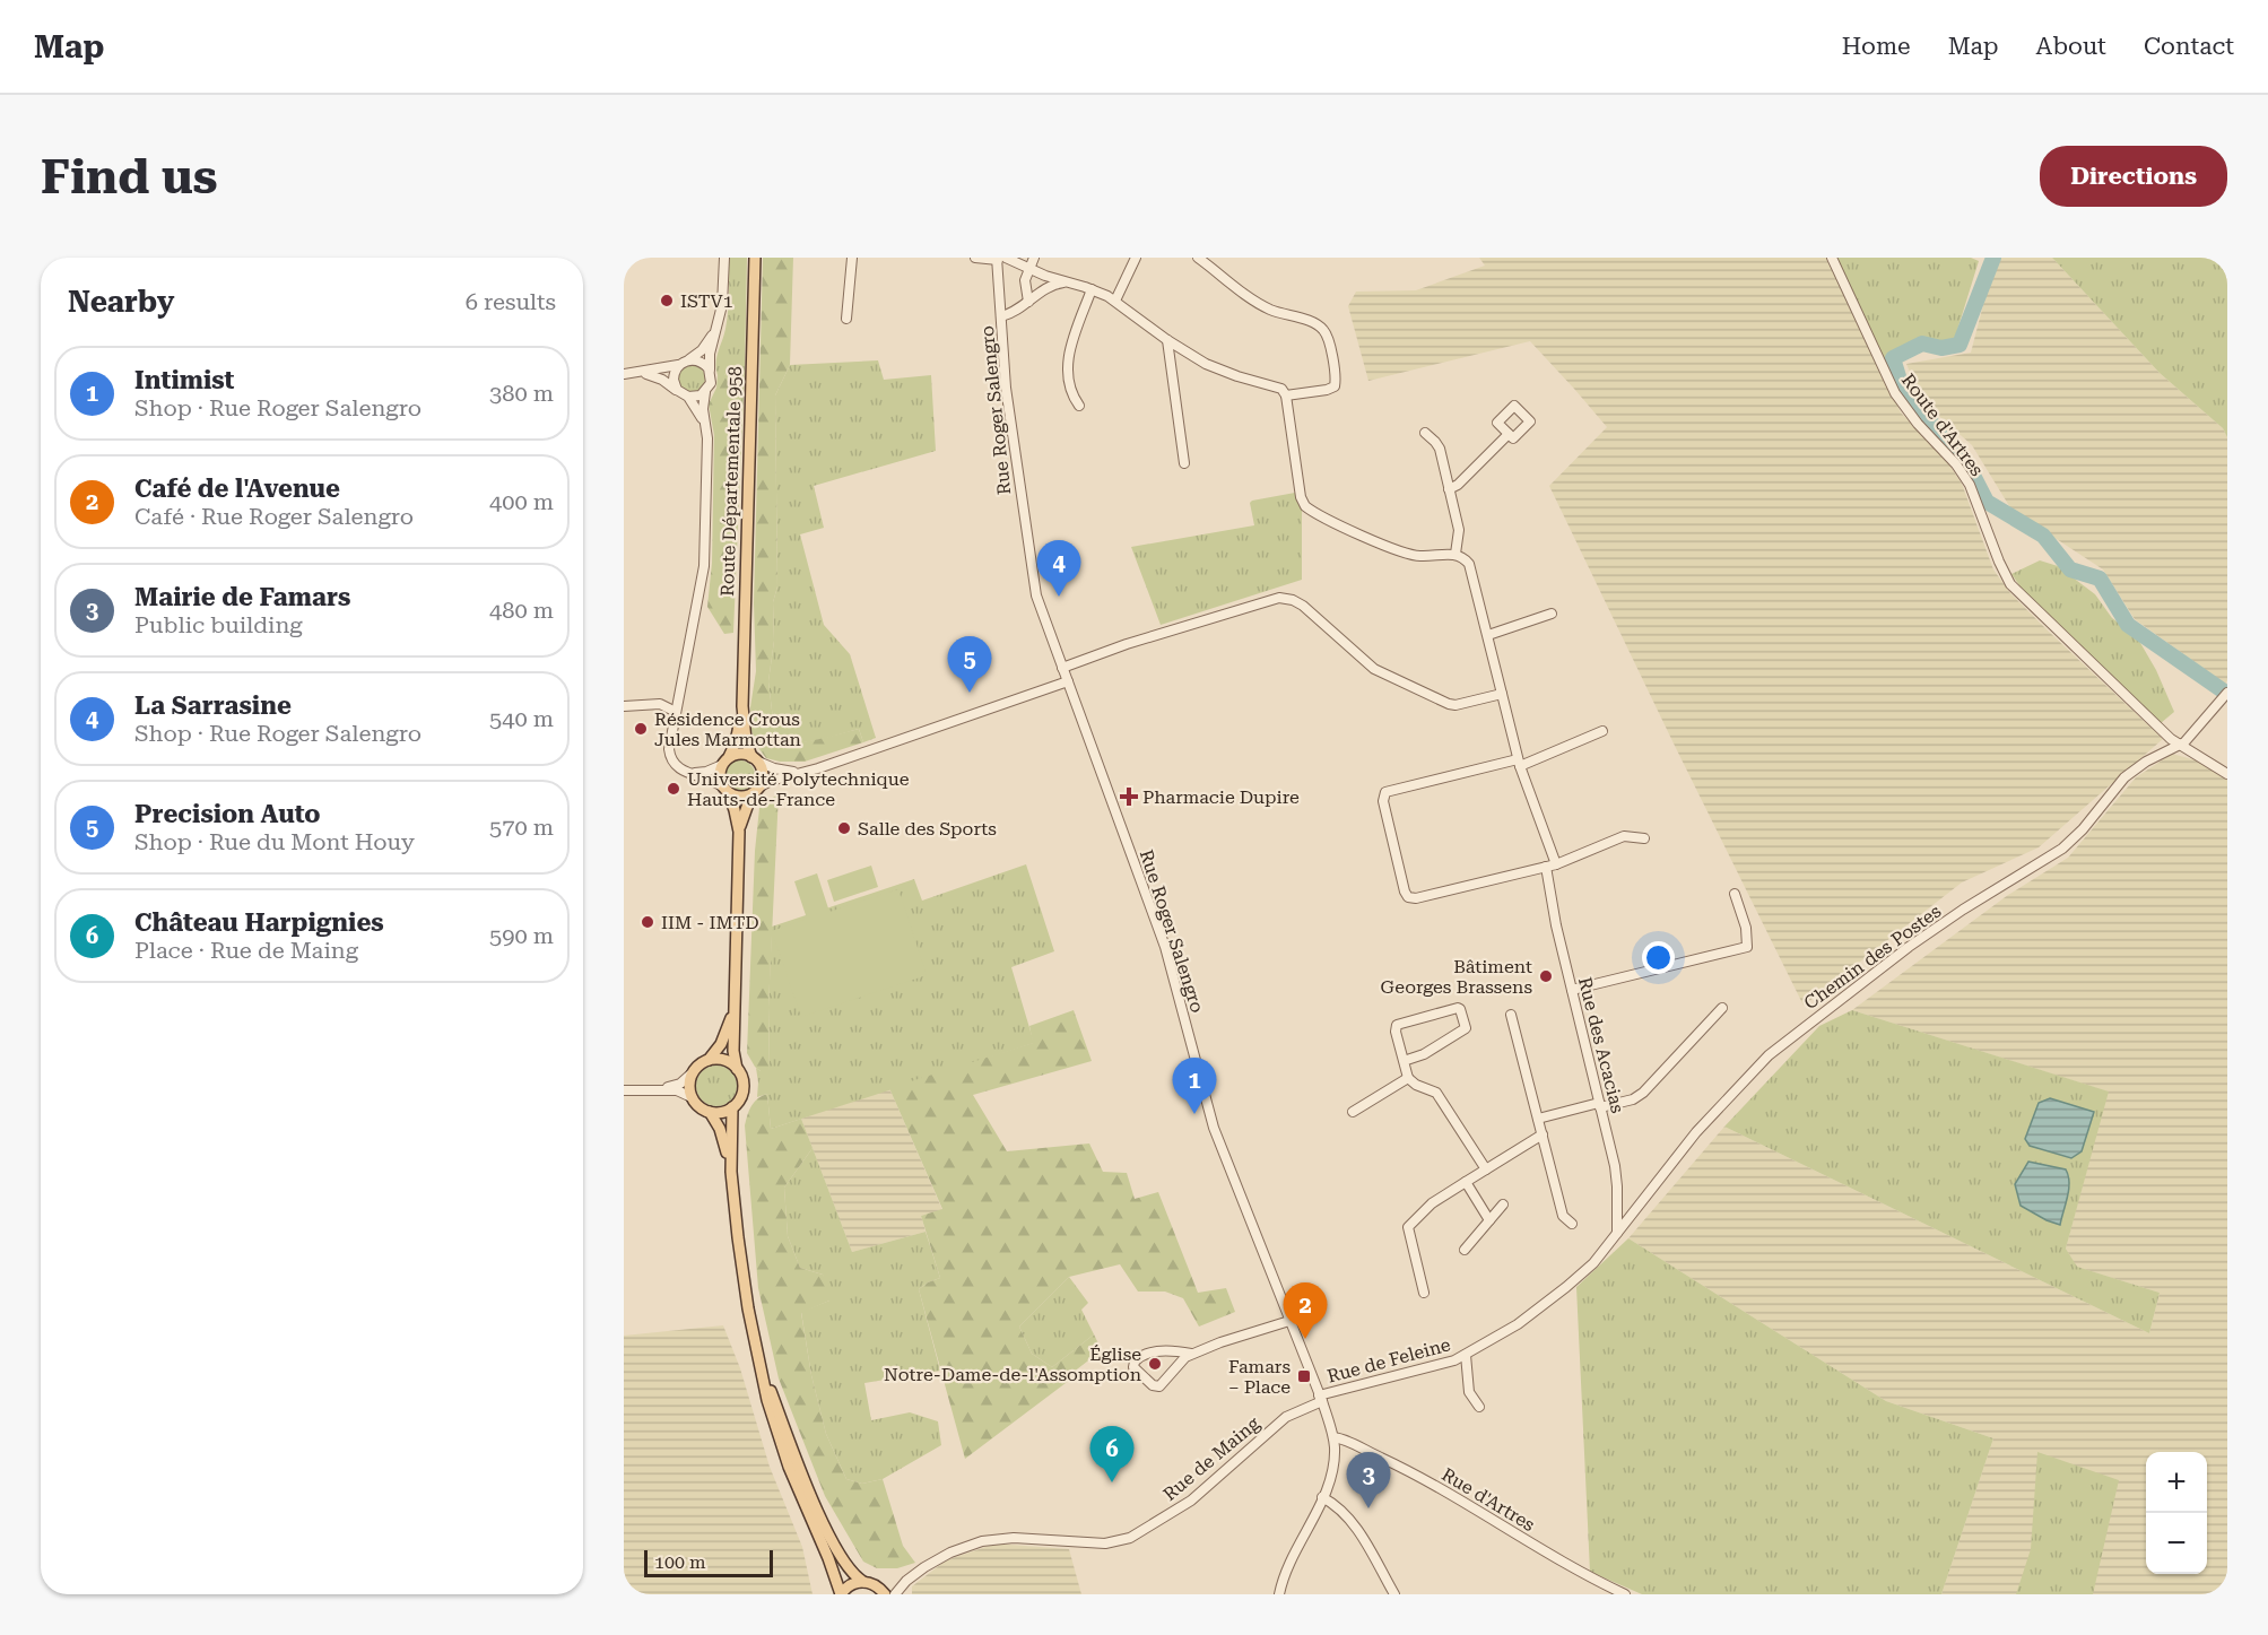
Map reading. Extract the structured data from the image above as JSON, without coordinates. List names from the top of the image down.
{
  "streets": {
    "main road": ["Route Départementale 958"],
    "street": [
      "Rue Roger Salengro",
      "Route d'Artres",
      "Chemin des Postes",
      "Rue des Acacias",
      "Rue de Feleine",
      "Rue de Maing",
      "Rue d'Artres"
    ]
  },
  "crossings": [
    ["Rue Roger Salengro", "Rue de Feleine"],
    ["Rue Roger Salengro", "Rue de Maing"],
    ["Rue Roger Salengro", "Rue d'Artres"],
    ["Route d'Artres", "Chemin des Postes"],
    ["Chemin des Postes", "Rue des Acacias"],
    ["Chemin des Postes", "Rue de Feleine"],
    ["Rue des Acacias", "Rue de Feleine"],
    ["Rue de Feleine", "Rue de Maing"]
  ],
  "places": {
    "other": [
      "ISTV1",
      "Résidence Crous Jules Marmottan",
      "Université Polytechnique Hauts-de-France",
      "Salle des Sports",
      "IIM - IMTD",
      "Bâtiment Georges Brassens",
      "Église Notre-Dame-de-l'Assomption"
    ],
    "health": ["Pharmacie Dupire"],
    "transit": ["Famars – Place"]
  },
  "scale_bar": "100 m",
  "page": {
    "header": "Map",
    "nav": [
      "Home",
      "Map",
      "About",
      "Contact"
    ],
    "buttons": "Directions",
    "title": "Find us",
    "heading": ["Nearby", "6 results"],
    "list": [
      {
        "mark": "1",
        "name": "Intimist",
        "note": "Shop · Rue Roger Salengro",
        "value": "380 m"
      },
      {
        "mark": "2",
        "name": "Café de l'Avenue",
        "note": "Café · Rue Roger Salengro",
        "value": "400 m"
      },
      {
        "mark": "3",
        "name": "Mairie de Famars",
        "note": "Public building",
        "value": "480 m"
      },
      {
        "mark": "4",
        "name": "La Sarrasine",
        "note": "Shop · Rue Roger Salengro",
        "value": "540 m"
      },
      {
        "mark": "5",
        "name": "Precision Auto",
        "note": "Shop · Rue du Mont Houy",
        "value": "570 m"
      },
      {
        "mark": "6",
        "name": "Château Harpignies",
        "note": "Place · Rue de Maing",
        "value": "590 m"
      }
    ],
    "pins": [
      "4",
      "5",
      "1",
      "2",
      "6",
      "3"
    ],
    "map_buttons": ["+", "−"],
    "scale": "100 m"
  }
}
